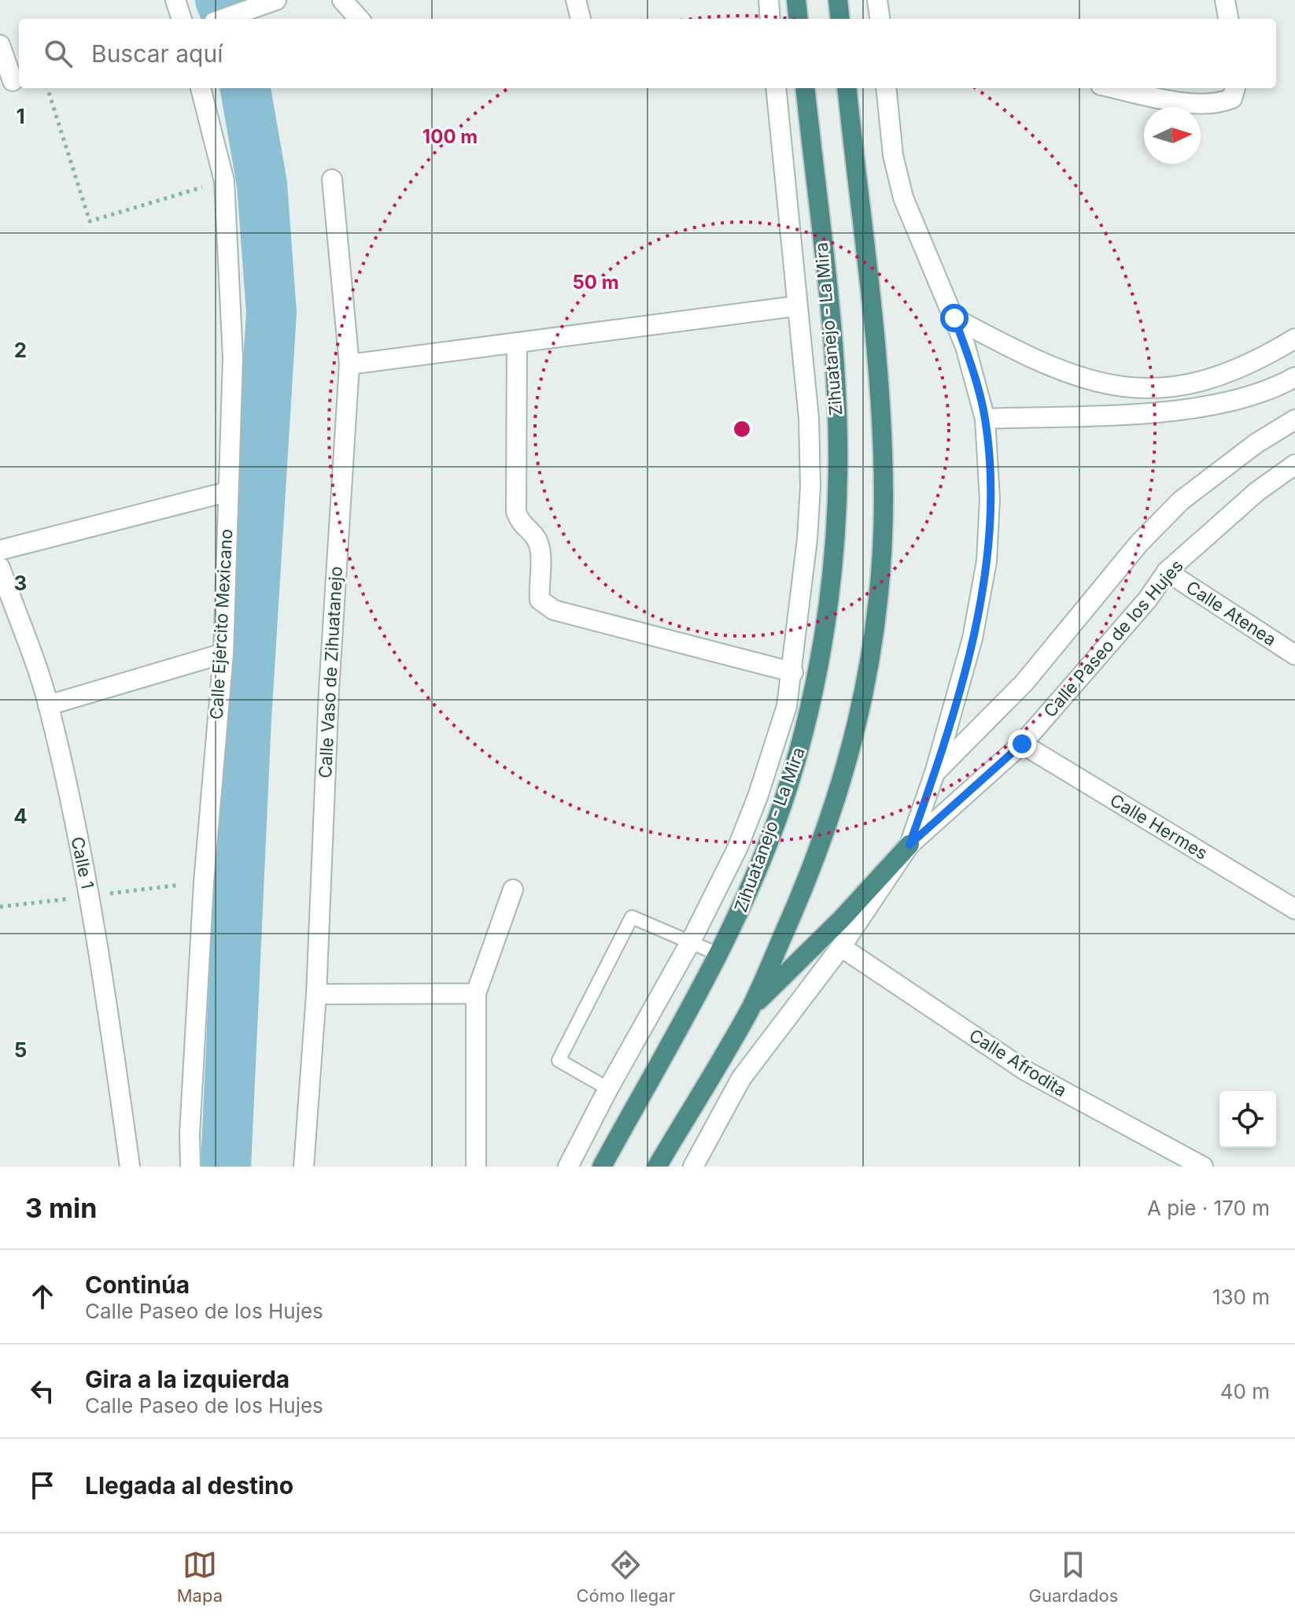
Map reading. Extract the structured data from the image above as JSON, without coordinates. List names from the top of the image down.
{
  "streets": {
    "highway": ["Zihuatanejo - La Mira"],
    "street": [
      "Calle Atenea",
      "Calle Ejército Mexicano",
      "Calle Paseo de los Hujes",
      "Calle Vaso de Zihuatanejo",
      "Calle Hermes",
      "Calle 1",
      "Calle Afrodita"
    ]
  },
  "crossings": [
    ["Calle Atenea", "Calle Paseo de los Hujes"],
    ["Calle Paseo de los Hujes", "Calle Hermes"],
    ["Calle Paseo de los Hujes", "Calle Afrodita"]
  ],
  "north": "right",
  "page": {
    "search": "Buscar aquí",
    "heading": ["3 min", "A pie · 170 m"],
    "list": [
      ["Continúa", "Calle Paseo de los Hujes", "130 m"],
      ["Gira a la izquierda", "Calle Paseo de los Hujes", "40 m"],
      "Llegada al destino"
    ],
    "nav": ["Mapa", "Cómo llegar", "Guardados"]
  },
  "grid": {
    "rows": [
      "1",
      "2",
      "3",
      "4",
      "5"
    ]
  },
  "rings": ["100 m", "50 m"]
}
